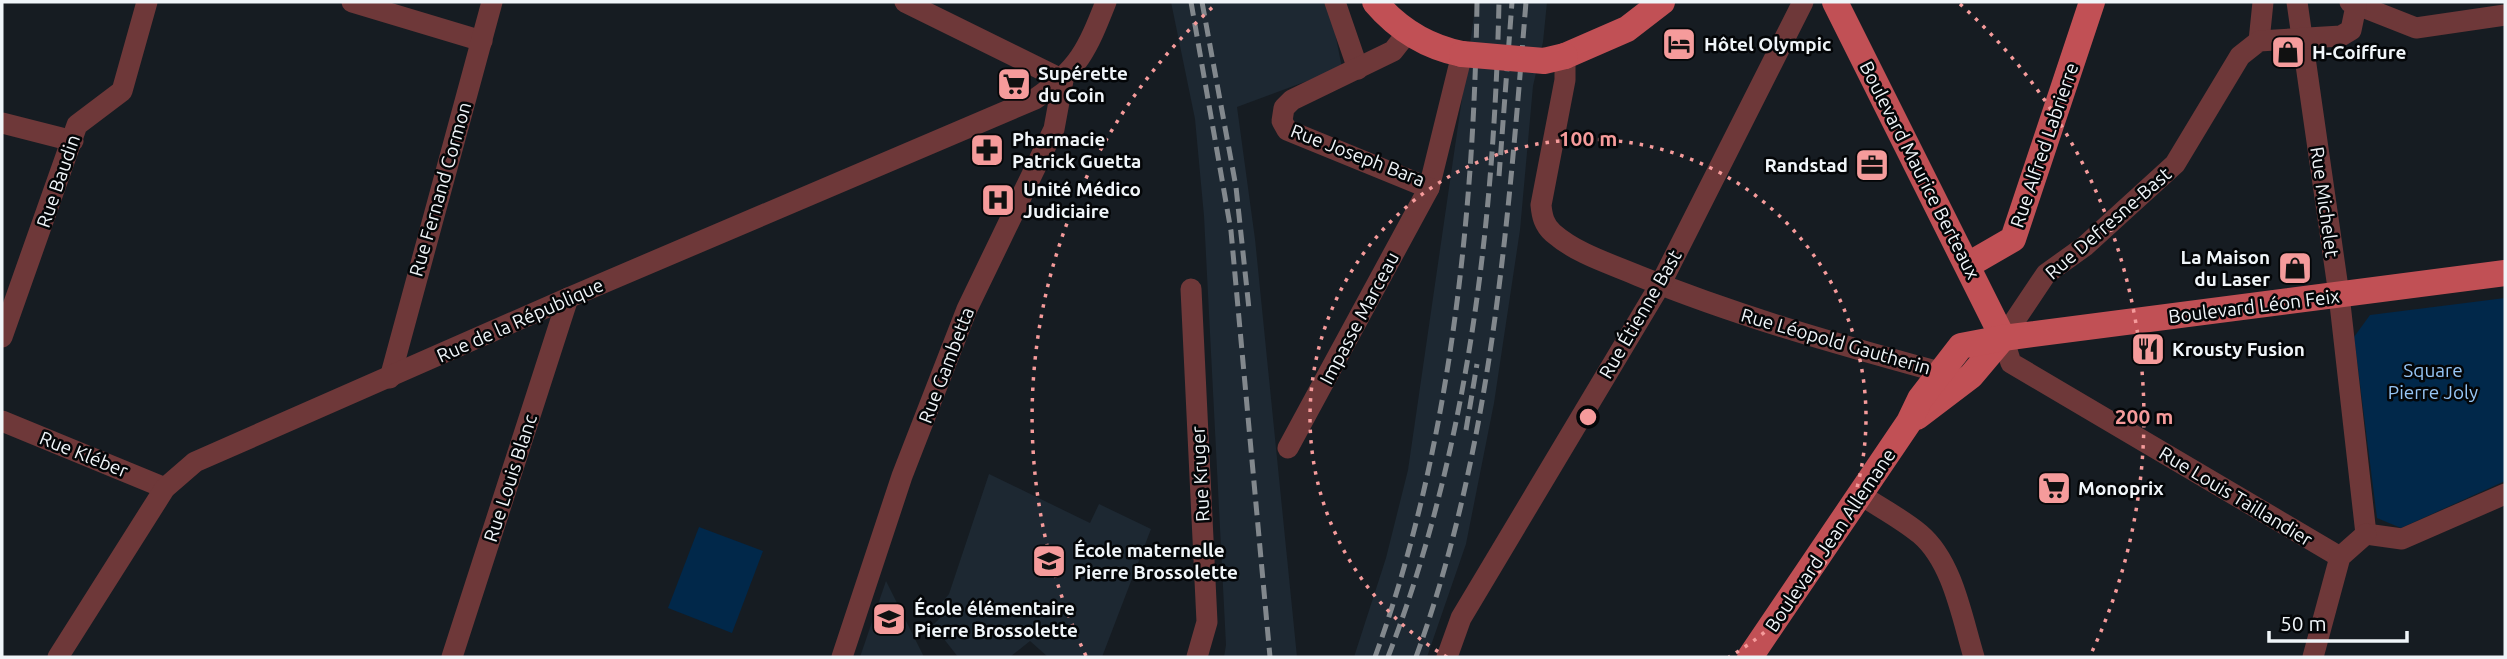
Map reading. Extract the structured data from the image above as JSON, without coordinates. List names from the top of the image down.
{
  "streets": {
    "main road": [
      "Rue Alfred Labrierre",
      "Boulevard Maurice Berteaux",
      "Boulevard Léon Feix",
      "Boulevard Jean Allemane"
    ],
    "street": [
      "Rue Joseph Bara",
      "Rue Baudin",
      "Rue Fernand Cormon",
      "Rue Michelet",
      "Rue Defresne-Bast",
      "Rue Étienne Bast",
      "Impasse Marceau",
      "Rue de la République",
      "Rue Léopold Gautherin",
      "Rue Gambetta",
      "Rue Kléber",
      "Rue Kruger",
      "Rue Louis Blanc",
      "Rue Louis Taillandier"
    ]
  },
  "crossings": [
    ["Rue Alfred Labrierre", "Boulevard Maurice Berteaux"],
    ["Rue Joseph Bara", "Impasse Marceau"],
    ["Boulevard Maurice Berteaux", "Rue Defresne-Bast"],
    ["Boulevard Maurice Berteaux", "Boulevard Léon Feix"],
    ["Boulevard Maurice Berteaux", "Rue Louis Taillandier"],
    ["Boulevard Maurice Berteaux", "Boulevard Jean Allemane"],
    ["Rue Fernand Cormon", "Rue de la République"],
    ["Rue Michelet", "Boulevard Léon Feix"],
    ["Rue Defresne-Bast", "Boulevard Léon Feix"],
    ["Rue Defresne-Bast", "Rue Louis Taillandier"],
    ["Rue Defresne-Bast", "Boulevard Jean Allemane"],
    ["Boulevard Léon Feix", "Rue Louis Taillandier"],
    ["Boulevard Léon Feix", "Boulevard Jean Allemane"],
    ["Rue Étienne Bast", "Rue Léopold Gautherin"],
    ["Rue de la République", "Rue Gambetta"],
    ["Rue de la République", "Rue Kléber"],
    ["Rue de la République", "Rue Louis Blanc"],
    ["Rue Léopold Gautherin", "Boulevard Jean Allemane"],
    ["Rue Louis Taillandier", "Boulevard Jean Allemane"]
  ],
  "parks": ["Square Pierre Joly"],
  "places": {
    "hotel": ["Hôtel Olympic"],
    "shop": ["H-Coiffure", "La Maison du Laser"],
    "supermarket": ["Supérette du Coin", "Monoprix"],
    "pharmacy": ["Pharmacie Patrick Guetta"],
    "office": ["Randstad"],
    "hospital": ["Unité Médico Judiciaire"],
    "restaurant": ["Krousty Fusion"],
    "school or university": ["École maternelle Pierre Brossolette", "École élémentaire Pierre Brossolette"]
  },
  "scale_bar": "50 m",
  "rings": ["100 m", "200 m"]
}
